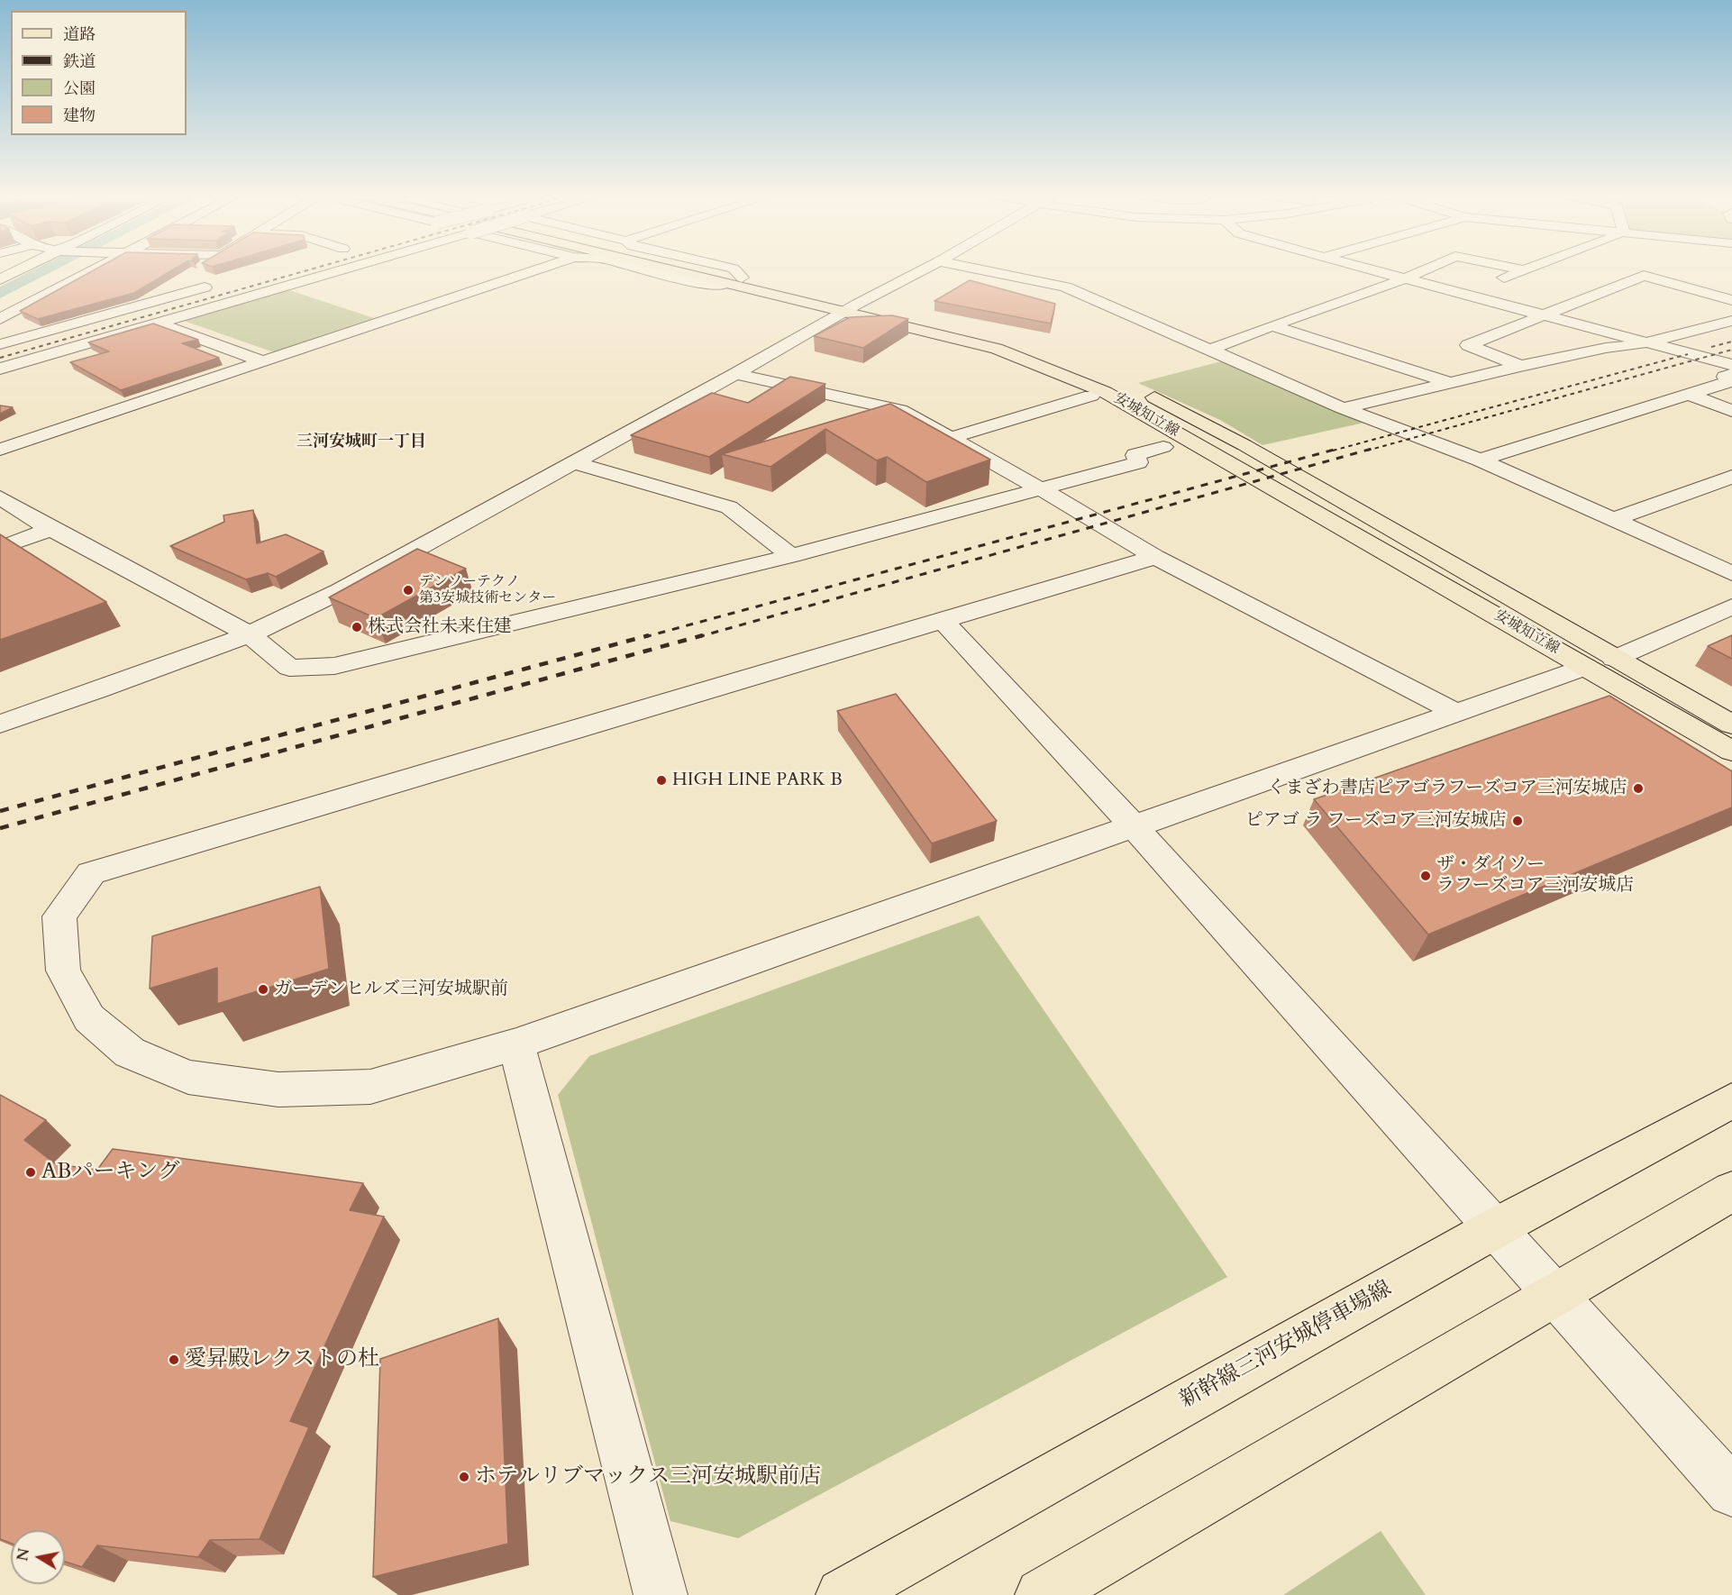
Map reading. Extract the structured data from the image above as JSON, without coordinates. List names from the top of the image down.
{
  "streets": {
    "main road": ["安城知立線", "新幹線三河安城停車場線"]
  },
  "districts": ["三河安城町一丁目"],
  "places": [
    "デンソーテクノ 第3安城技術センター",
    "株式会社未来住建",
    "HIGH LINE PARK B",
    "くまざわ書店ピアゴラフーズコア三河安城店",
    "ピアゴ ラ フーズコア三河安城店",
    "ザ・ダイソー ラフーズコア三河安城店",
    "ガーデンヒルズ三河安城駅前",
    "ABパーキング",
    "愛昇殿レクストの杜",
    "ホテルリブマックス三河安城駅前店"
  ],
  "legend": [
    "道路",
    "鉄道",
    "公園",
    "建物"
  ],
  "north": "left"
}
